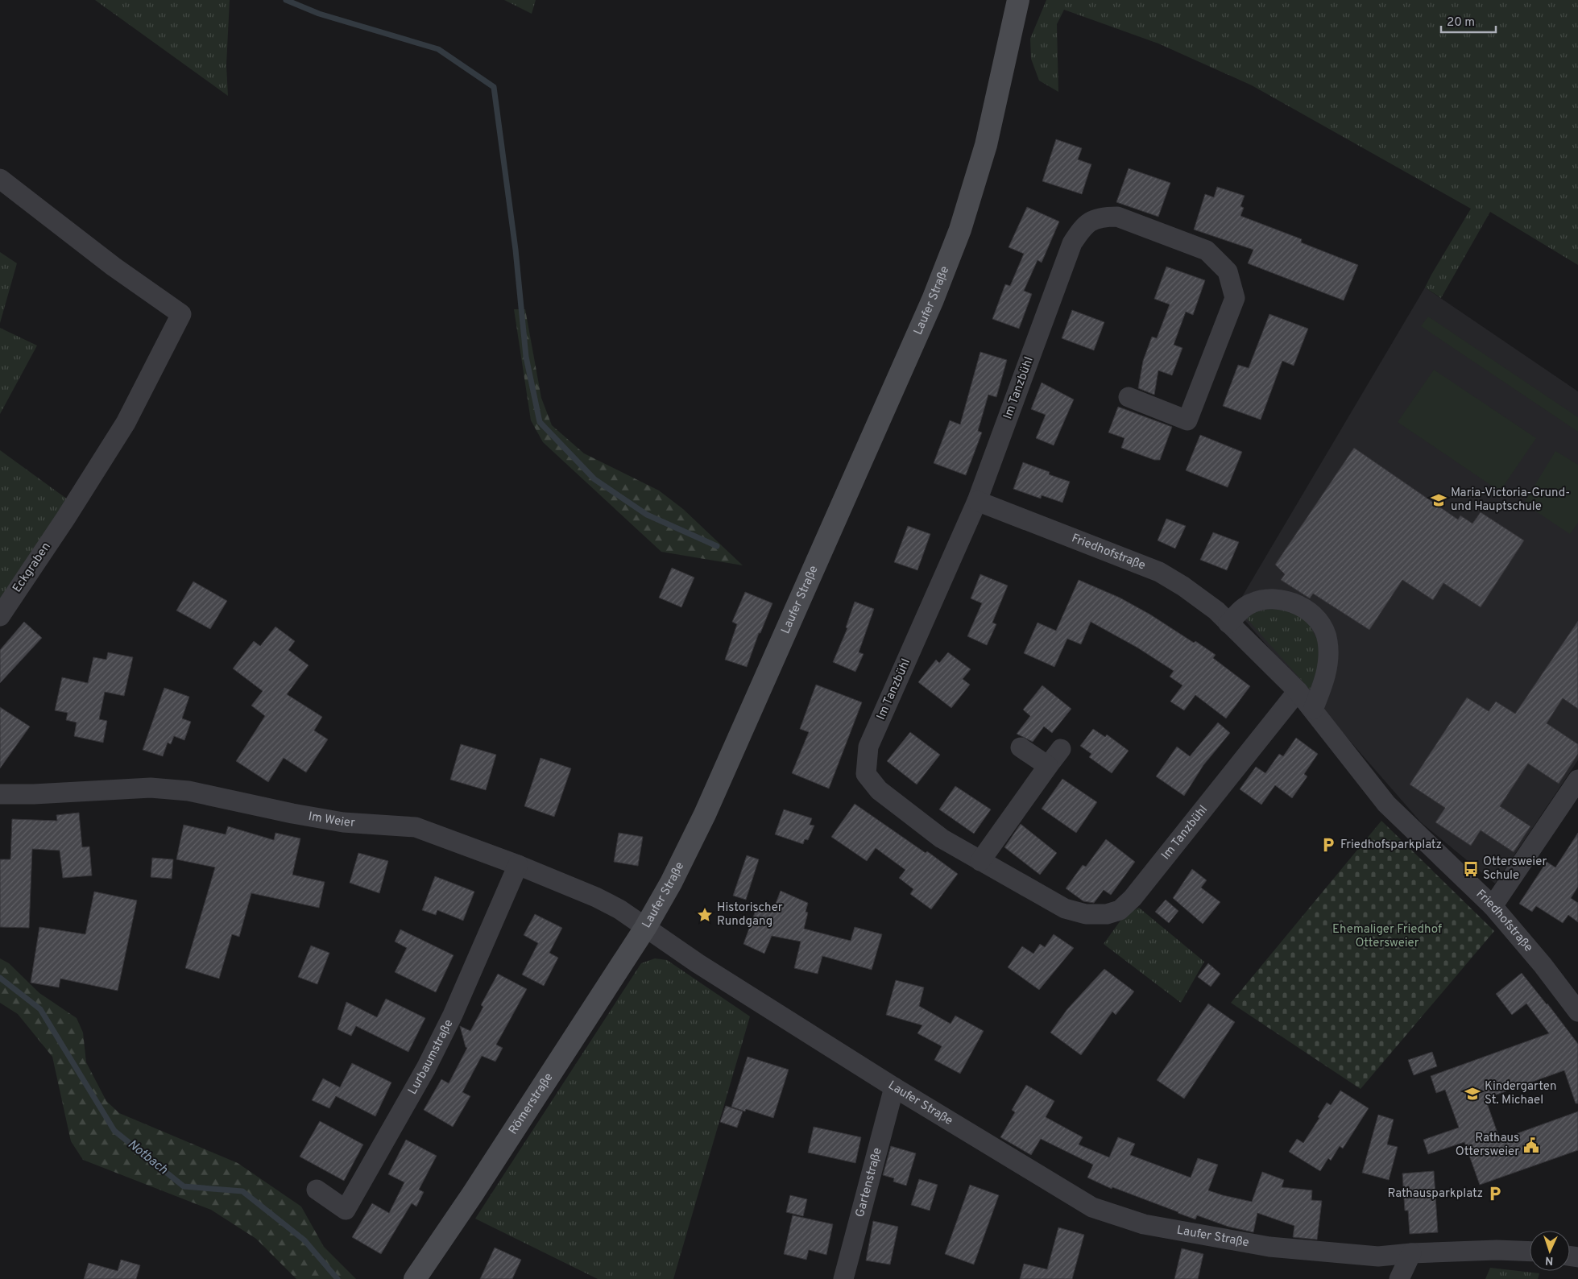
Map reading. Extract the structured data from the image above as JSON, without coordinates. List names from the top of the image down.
{
  "streets": {
    "main road": ["Laufer Straße", "Römerstraße"],
    "street": [
      "Im Tanzbühl",
      "Friedhofstraße",
      "Eckgraben",
      "Im Weier",
      "Lurbaumstraße",
      "Gartenstraße"
    ]
  },
  "crossings": [
    ["Laufer Straße", "Im Weier"],
    ["Laufer Straße", "Römerstraße"],
    ["Laufer Straße", "Gartenstraße"],
    ["Im Tanzbühl", "Friedhofstraße"],
    ["Im Weier", "Lurbaumstraße"],
    ["Im Weier", "Römerstraße"]
  ],
  "water": ["Notbach"],
  "parks": ["Ehemaliger Friedhof Ottersweier"],
  "places": {
    "school or university": ["Maria-Victoria-Grund- und Hauptschule", "Kindergarten St. Michael"],
    "parking": ["Friedhofsparkplatz", "Rathausparkplatz"],
    "bus stop": ["Ottersweier Schule"],
    "place": ["Historischer Rundgang"],
    "public building": ["Rathaus Ottersweier"]
  },
  "scale_bar": "20 m",
  "north": "bottom"
}
